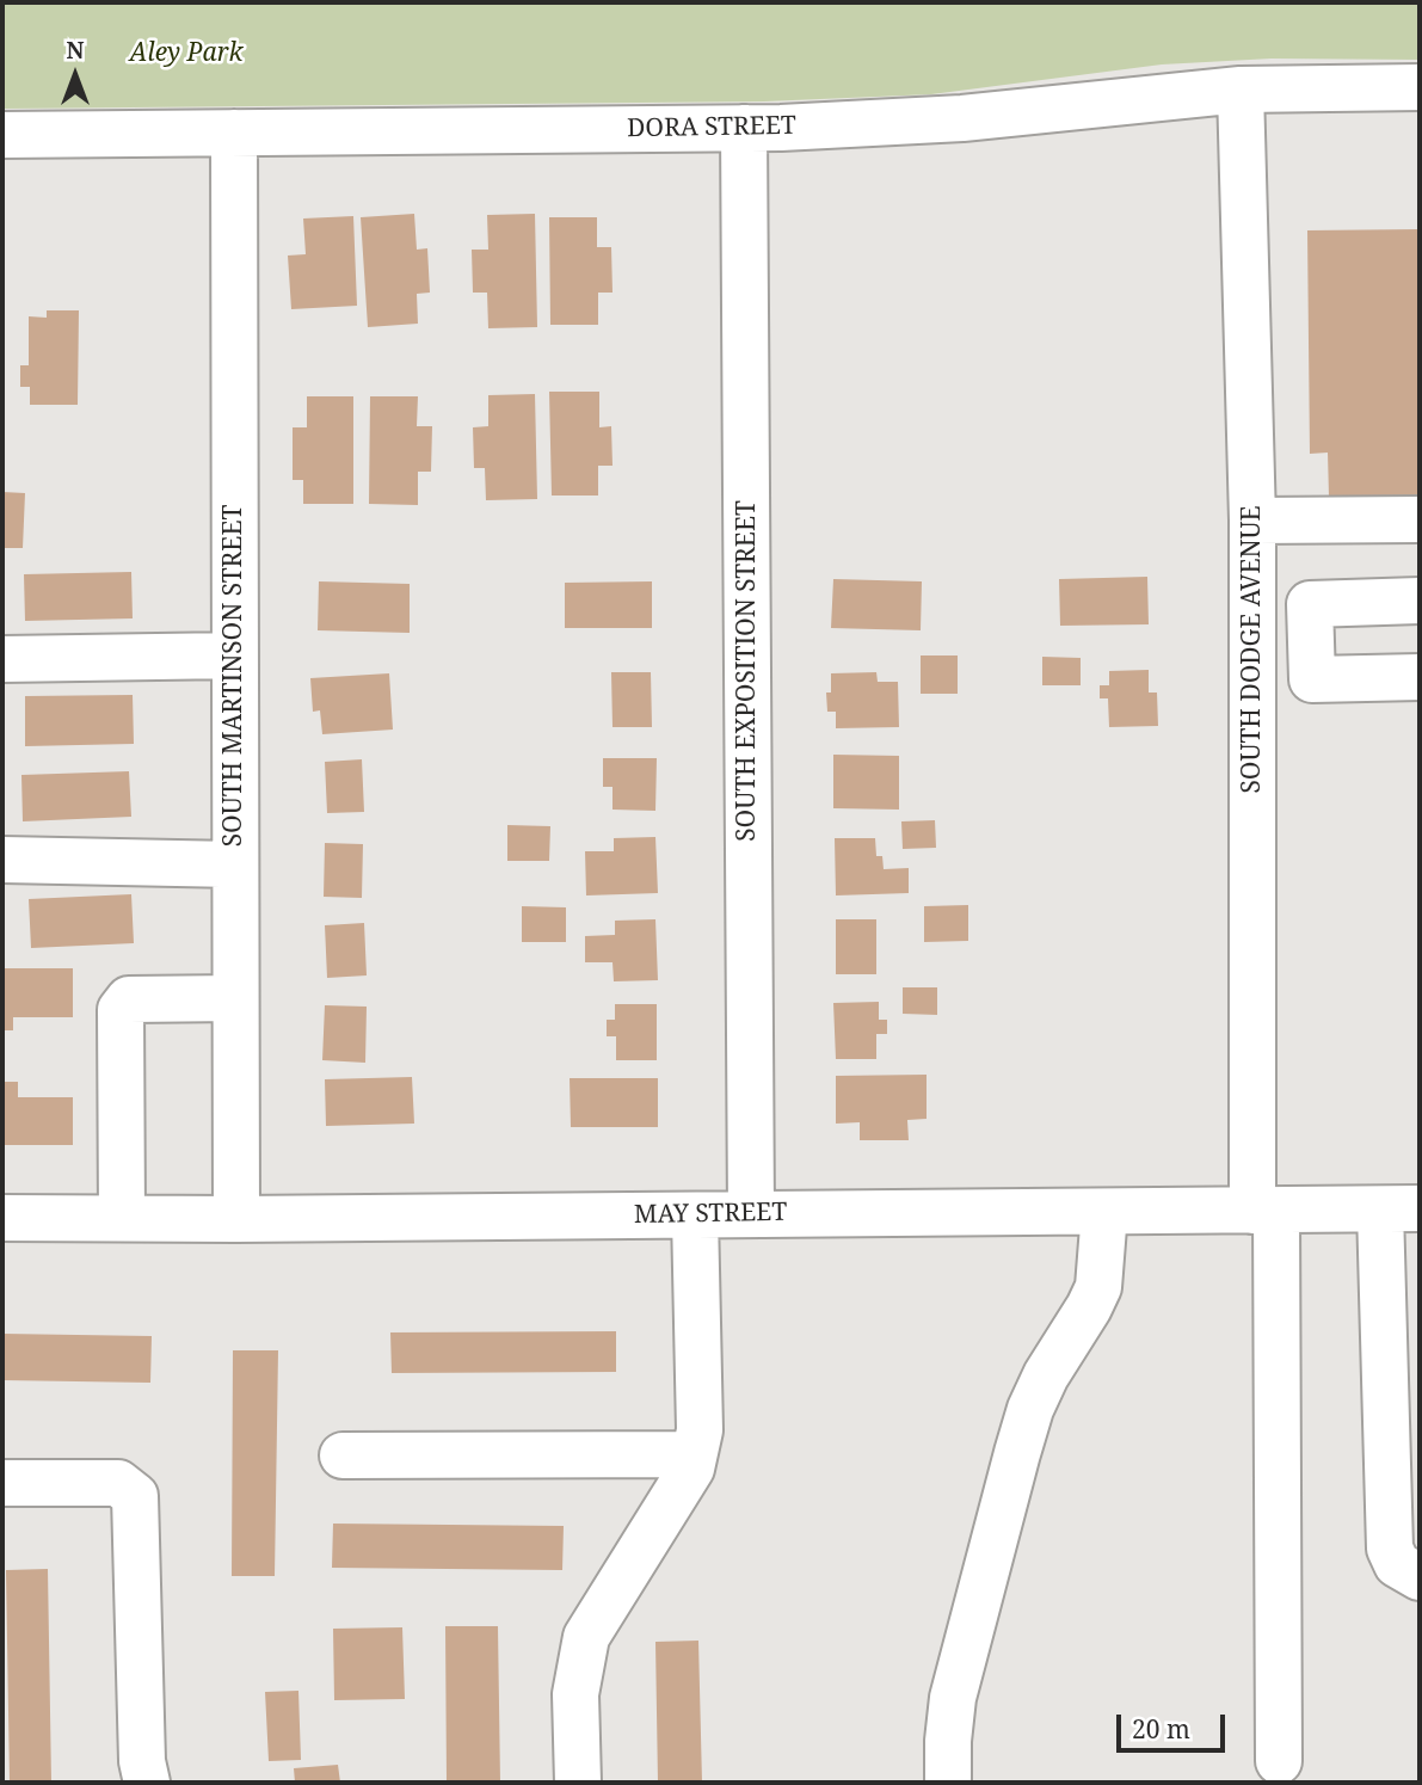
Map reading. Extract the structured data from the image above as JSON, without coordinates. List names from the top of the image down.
{
  "streets": {
    "street": [
      "DORA STREET",
      "SOUTH DODGE AVENUE",
      "SOUTH EXPOSITION STREET",
      "SOUTH MARTINSON STREET",
      "MAY STREET"
    ]
  },
  "crossings": [
    ["DORA STREET", "SOUTH DODGE AVENUE"],
    ["DORA STREET", "SOUTH EXPOSITION STREET"],
    ["DORA STREET", "SOUTH MARTINSON STREET"],
    ["SOUTH DODGE AVENUE", "MAY STREET"],
    ["SOUTH EXPOSITION STREET", "MAY STREET"],
    ["SOUTH MARTINSON STREET", "MAY STREET"]
  ],
  "parks": ["Aley Park"],
  "scale_bar": "20 m",
  "north": "top"
}
